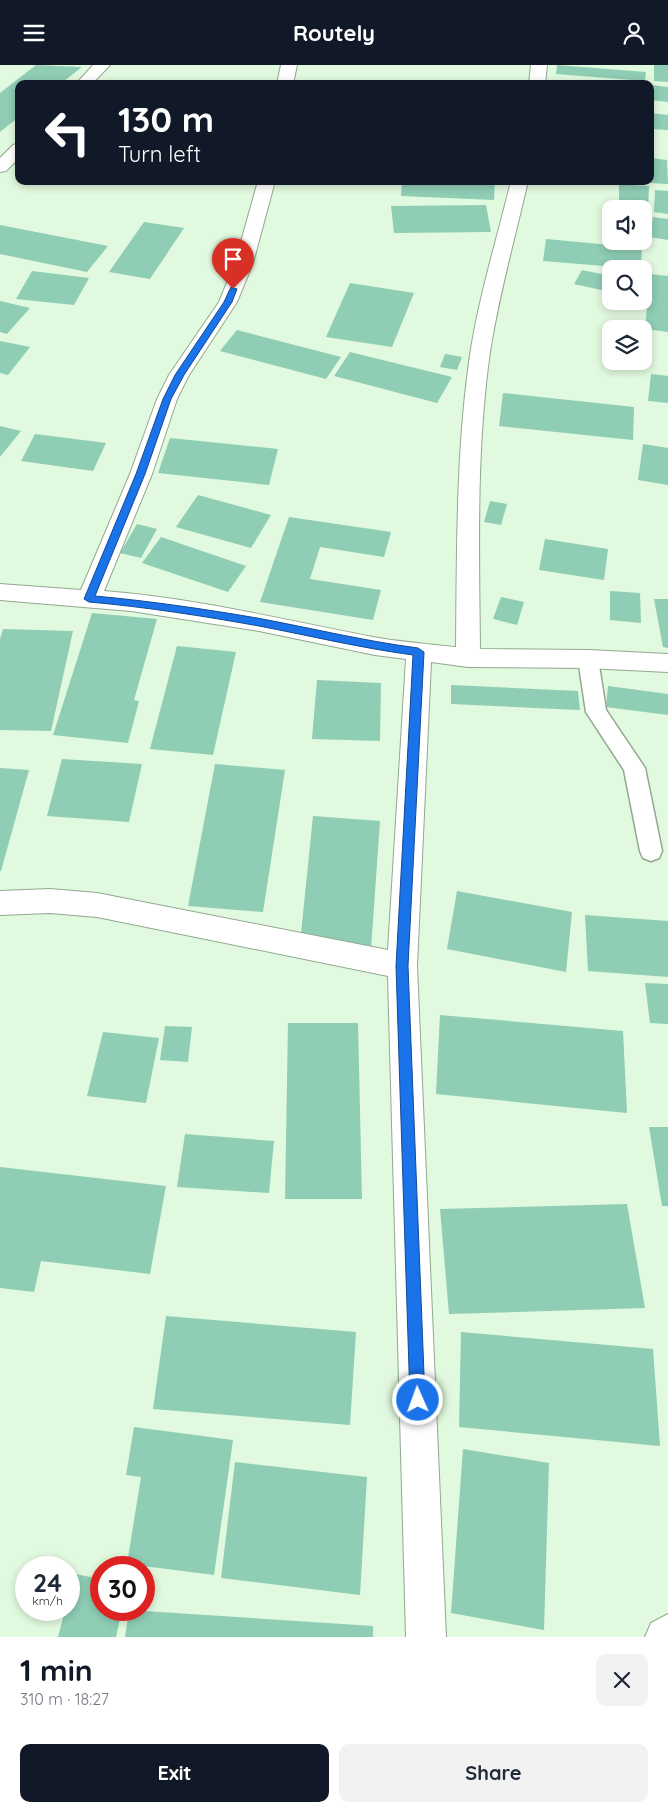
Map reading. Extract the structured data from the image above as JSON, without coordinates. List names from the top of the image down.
{
  "page": {
    "header": "Routely",
    "turn": ["130 m", "Turn left"],
    "speed": "24 km/h",
    "limit": "30",
    "heading": ["1 min", "310 m · 18:27"],
    "buttons": ["Exit", "Share"]
  }
}
